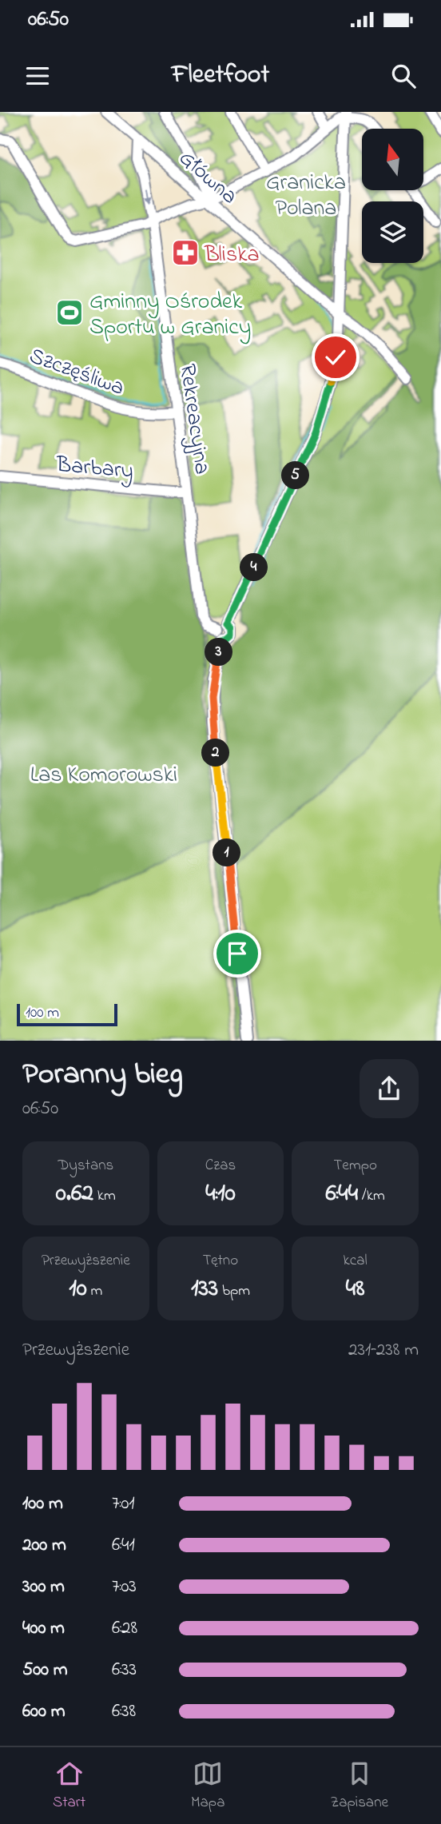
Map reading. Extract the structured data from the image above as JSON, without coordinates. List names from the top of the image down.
{
  "streets": {
    "street": [
      "Główna",
      "Szczęśliwa",
      "Rekreacyjna",
      "Barbary"
    ]
  },
  "crossings": [
    ["Główna", "Rekreacyjna"],
    ["Szczęśliwa", "Rekreacyjna"],
    ["Rekreacyjna", "Barbary"]
  ],
  "parks": ["Granicka Polana", "Las Komorowski"],
  "places": {
    "pharmacy": ["Bliska"],
    "sports": ["Gminny Ośrodek Sportu w Granicy"]
  },
  "scale_bar": "100 m",
  "north": "top",
  "page": {
    "status": "06:50",
    "header": "Fleetfoot",
    "pins": [
      "5",
      "4",
      "3",
      "2",
      "1"
    ],
    "scale": "100 m",
    "heading": ["Poranny bieg", "06:50"],
    "stats": [
      ["Dystans", "0.62 km"],
      ["Czas", "4:10"],
      ["Tempo", "6:44 /km"],
      ["Przewyższenie", "10 m"],
      ["Tętno", "133 bpm"],
      ["kcal", "48"]
    ],
    "chart": ["Przewyższenie", "231–238 m"],
    "list": [
      {
        "name": "100 m",
        "note": "7:01"
      },
      {
        "name": "200 m",
        "note": "6:41"
      },
      {
        "name": "300 m",
        "note": "7:03"
      },
      {
        "name": "400 m",
        "note": "6:28"
      },
      {
        "name": "500 m",
        "note": "6:33"
      },
      {
        "name": "600 m",
        "note": "6:38"
      }
    ],
    "tabs": ["Start", "Mapa", "Zapisane"]
  }
}
